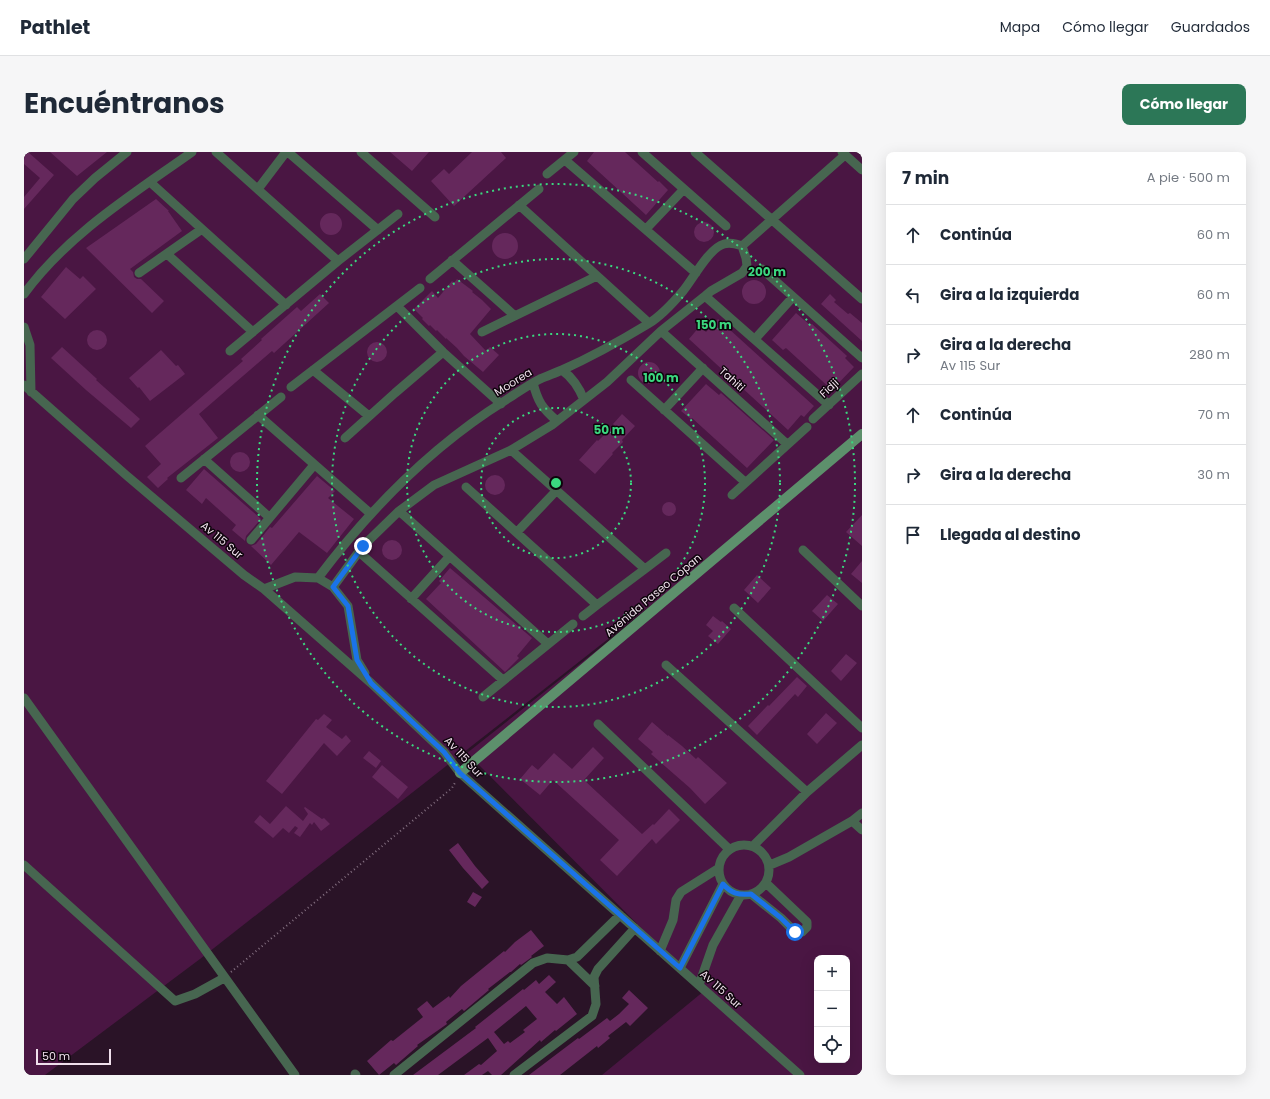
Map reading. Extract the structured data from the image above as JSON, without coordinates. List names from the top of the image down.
{
  "streets": {
    "main road": ["Avenida Paseo Copan"],
    "street": [
      "Tahiti",
      "Moorea",
      "Fidji",
      "Av 115 Sur"
    ]
  },
  "crossings": [
    ["Tahiti", "Fidji"],
    ["Av 115 Sur", "Avenida Paseo Copan"]
  ],
  "scale_bar": "50 m",
  "page": {
    "header": "Pathlet",
    "nav": ["Mapa", "Cómo llegar", "Guardados"],
    "title": "Encuéntranos",
    "buttons": "Cómo llegar",
    "heading": ["7 min", "A pie · 500 m"],
    "list": [
      ["Continúa", "60 m"],
      ["Gira a la izquierda", "60 m"],
      ["Gira a la derecha", "Av 115 Sur", "280 m"],
      ["Continúa", "70 m"],
      ["Gira a la derecha", "30 m"],
      "Llegada al destino"
    ],
    "map_buttons": ["+", "−"],
    "scale": "50 m"
  },
  "rings": [
    "200 m",
    "150 m",
    "100 m",
    "50 m"
  ]
}
